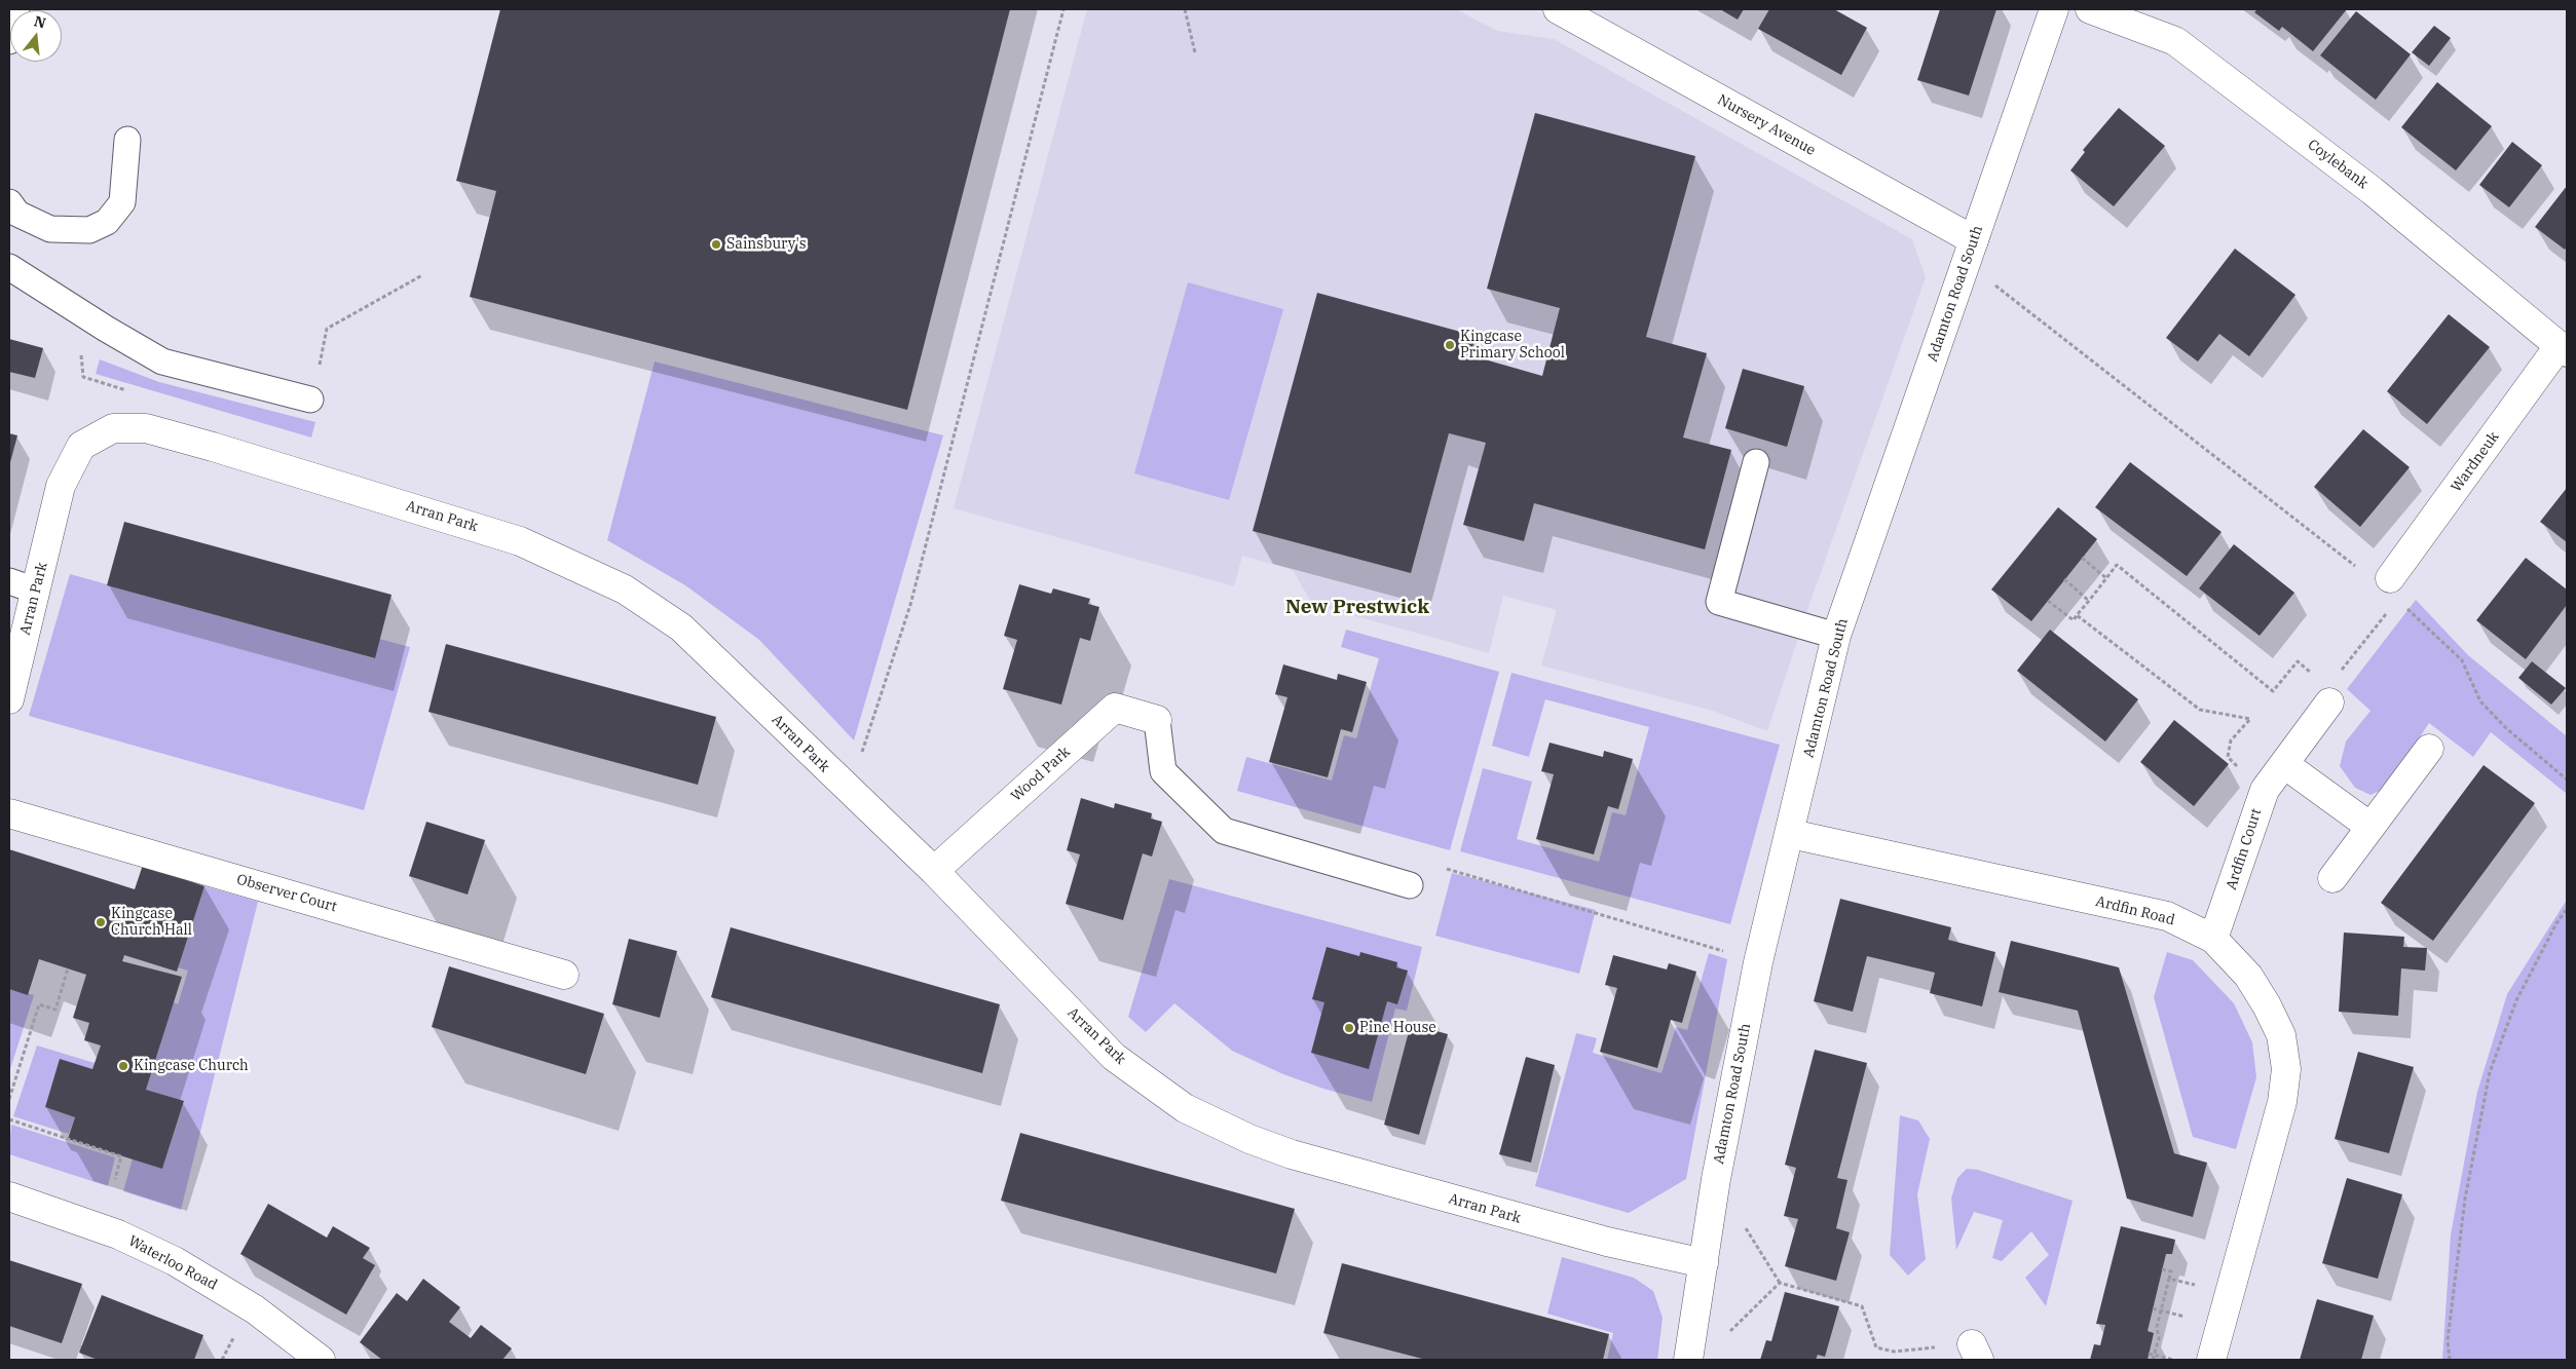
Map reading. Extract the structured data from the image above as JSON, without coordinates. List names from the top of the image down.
{
  "streets": {
    "street": [
      "Nursery Avenue",
      "Coylebank",
      "Adamton Road South",
      "Wardneuk",
      "Arran Park",
      "Wood Park",
      "Ardfin Court",
      "Observer Court",
      "Ardfin Road",
      "Waterloo Road"
    ]
  },
  "crossings": [
    ["Nursery Avenue", "Adamton Road South"],
    ["Coylebank", "Wardneuk"],
    ["Adamton Road South", "Arran Park"],
    ["Adamton Road South", "Ardfin Road"],
    ["Arran Park", "Wood Park"],
    ["Ardfin Court", "Ardfin Road"]
  ],
  "districts": ["New Prestwick"],
  "places": [
    "Sainsbury's",
    "Kingcase Primary School",
    "Kingcase Church Hall",
    "Pine House",
    "Kingcase Church"
  ],
  "north": "top"
}
